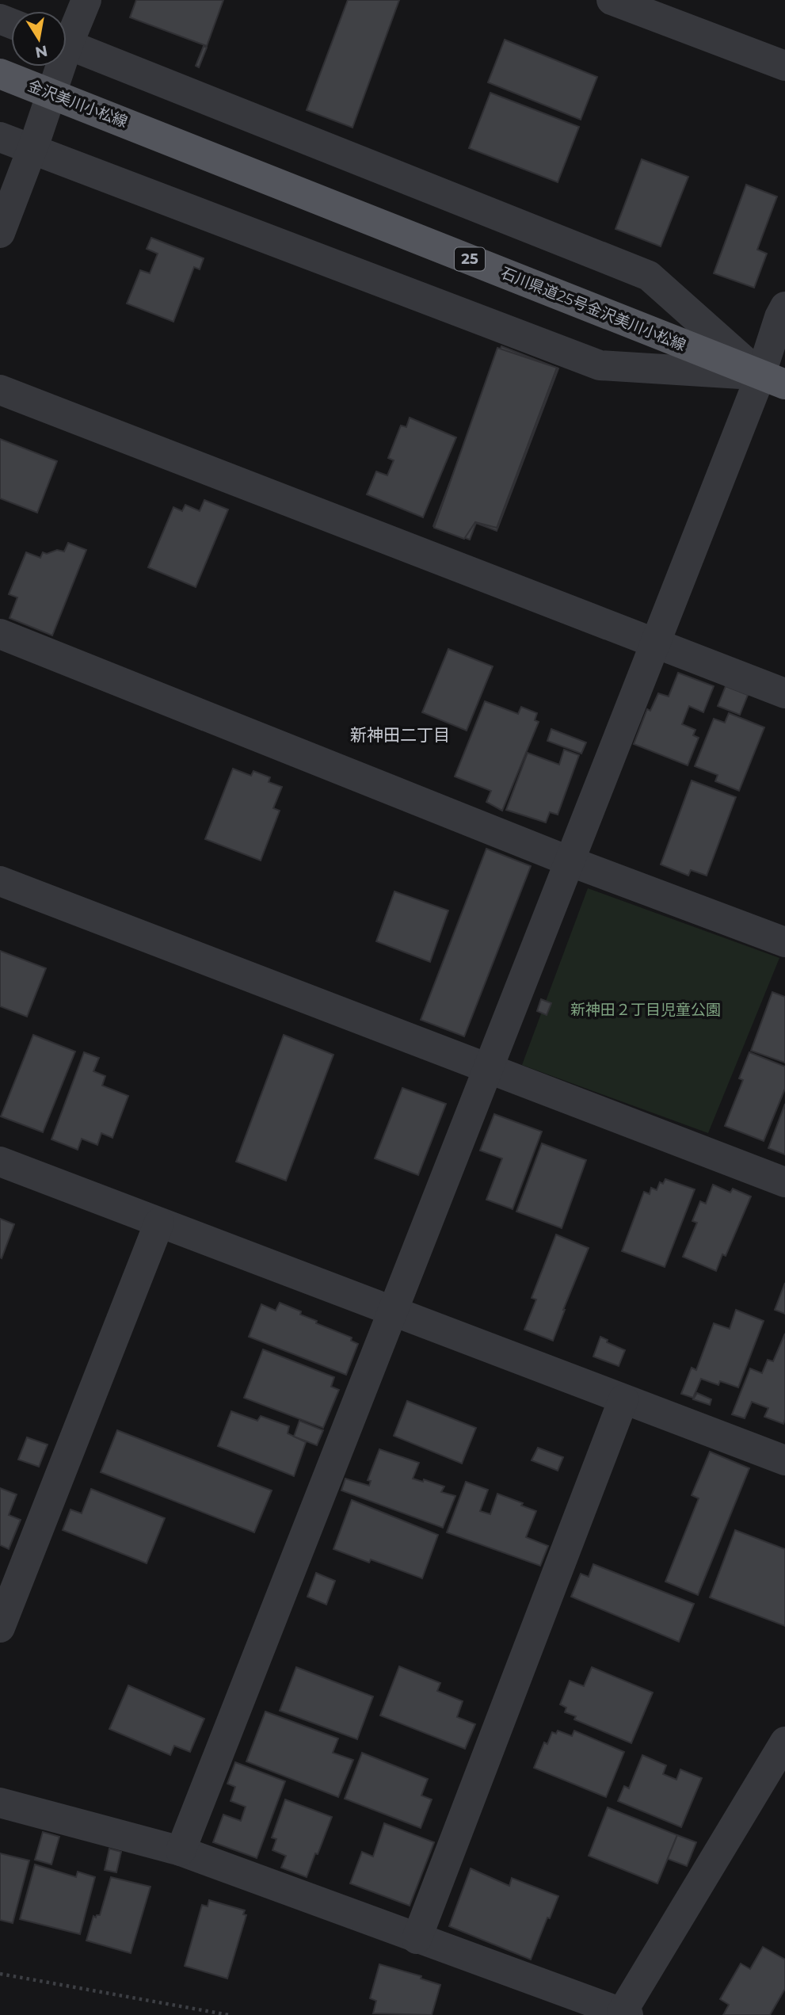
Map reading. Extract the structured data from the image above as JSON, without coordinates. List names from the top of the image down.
{
  "streets": {
    "main road": ["金沢美川小松線", "25", "石川県道25号金沢美川小松線"]
  },
  "crossings": [
    ["金沢美川小松線", "石川県道25号金沢美川小松線"]
  ],
  "districts": ["新神田二丁目"],
  "parks": ["新神田２丁目児童公園"],
  "north": "bottom"
}
